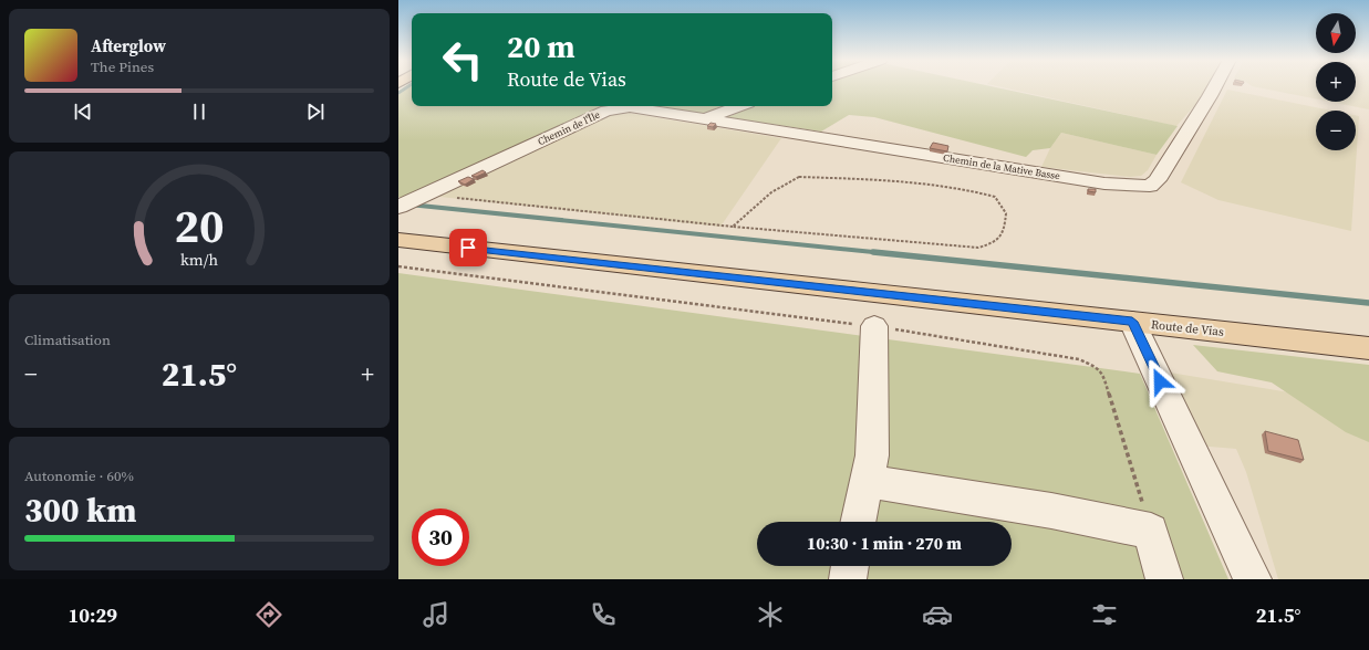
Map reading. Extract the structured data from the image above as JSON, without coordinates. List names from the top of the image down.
{
  "streets": {
    "main road": ["Route de Vias"],
    "street": ["Chemin de l'Île", "Chemin de la Mative Basse"]
  },
  "crossings": [
    ["Chemin de l'Île", "Chemin de la Mative Basse"]
  ],
  "north": "bottom",
  "page": {
    "map_buttons": ["+", "−"],
    "turn": ["20 m", "Route de Vias"],
    "song": ["Afterglow", "The Pines"],
    "tile": [
      "Climatisation",
      ["Autonomie · 60%", "300 km"]
    ],
    "heat": ["−", "21.5°", "+"],
    "limit": "30",
    "trip": "10:30 · 1 min · 270 m",
    "tabs": ["10:29", "21.5°"],
    "gauge": ["20", "km/h"]
  }
}
